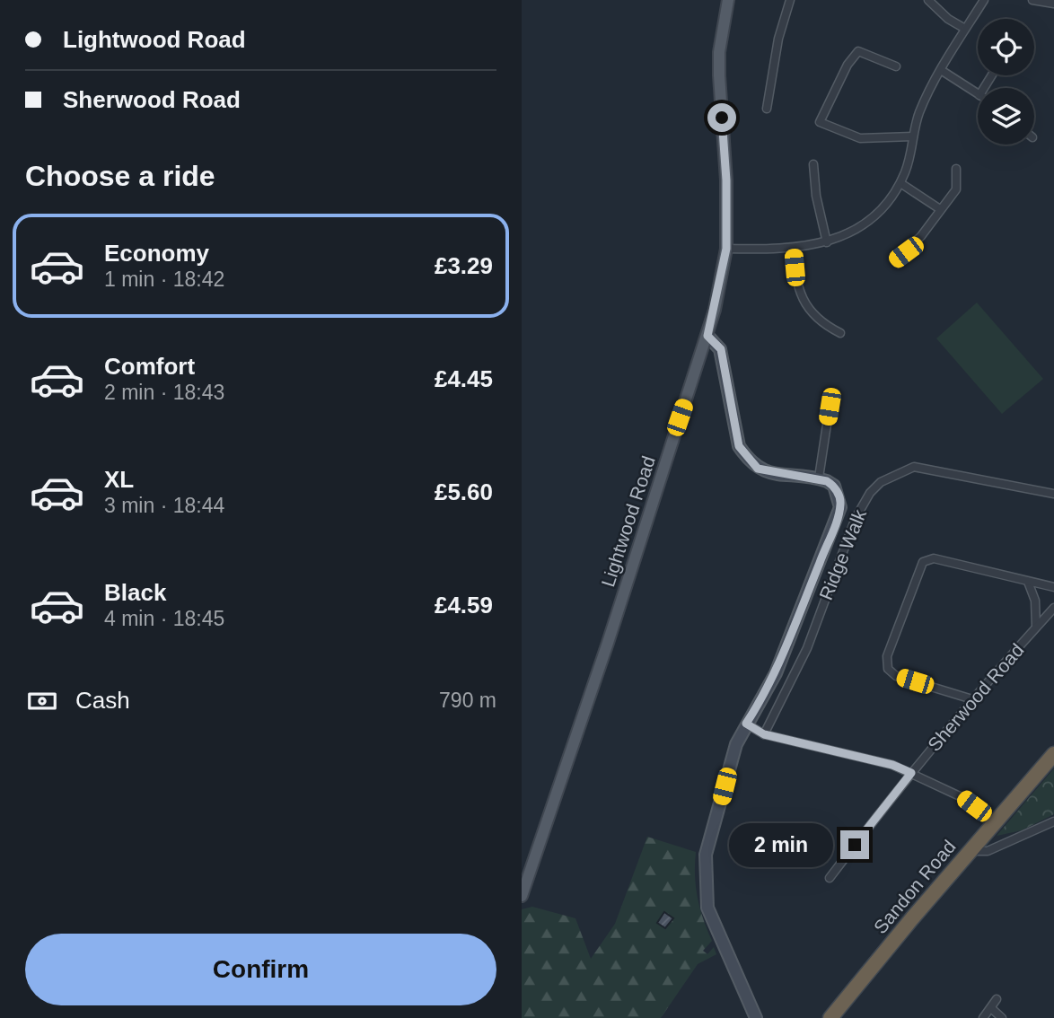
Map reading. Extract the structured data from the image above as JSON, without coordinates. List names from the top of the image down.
{
  "streets": {
    "highway": ["Sandon Road"],
    "main road": ["Lightwood Road"],
    "street": ["Ridge Walk", "Sherwood Road"]
  },
  "page": {
    "banner": ["Lightwood Road", "Sherwood Road"],
    "heading": "Choose a ride",
    "list": [
      {
        "name": "Economy",
        "note": "1 min · 18:42",
        "value": "£3.29"
      },
      {
        "name": "Comfort",
        "note": "2 min · 18:43",
        "value": "£4.45"
      },
      {
        "name": "XL",
        "note": "3 min · 18:44",
        "value": "£5.60"
      },
      {
        "name": "Black",
        "note": "4 min · 18:45",
        "value": "£4.59"
      }
    ],
    "pay": ["Cash", "790 m"],
    "bubble": "2 min",
    "buttons": "Confirm"
  }
}
